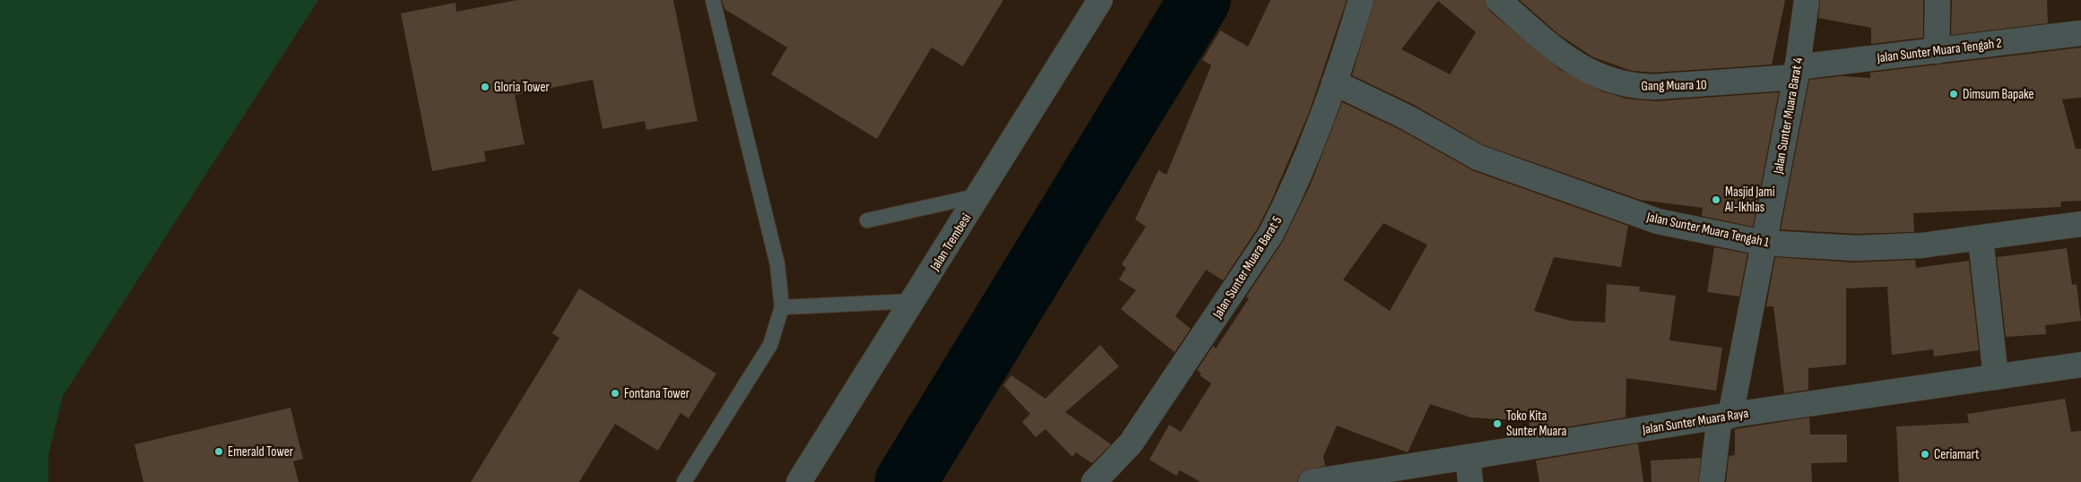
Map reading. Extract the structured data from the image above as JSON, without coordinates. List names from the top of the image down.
{
  "streets": {
    "street": [
      "Jalan Sunter Muara Tengah 2",
      "Gang Muara 10",
      "Jalan Sunter Muara Barat 4",
      "Jalan Sunter Muara Tengah 1",
      "Jalan Trembesi",
      "Jalan Sunter Muara Barat 5",
      "Jalan Sunter Muara Raya"
    ]
  },
  "crossings": [
    ["Jalan Sunter Muara Tengah 2", "Gang Muara 10"],
    ["Jalan Sunter Muara Tengah 2", "Jalan Sunter Muara Barat 4"],
    ["Gang Muara 10", "Jalan Sunter Muara Barat 4"],
    ["Jalan Sunter Muara Barat 4", "Jalan Sunter Muara Tengah 1"],
    ["Jalan Sunter Muara Barat 4", "Jalan Sunter Muara Raya"],
    ["Jalan Sunter Muara Tengah 1", "Jalan Sunter Muara Barat 5"]
  ],
  "places": [
    "Gloria Tower",
    "Dimsum Bapake",
    "Masjid Jami Al-Ikhlas",
    "Fontana Tower",
    "Toko Kita Sunter Muara",
    "Emerald Tower",
    "Ceriamart"
  ]
}
